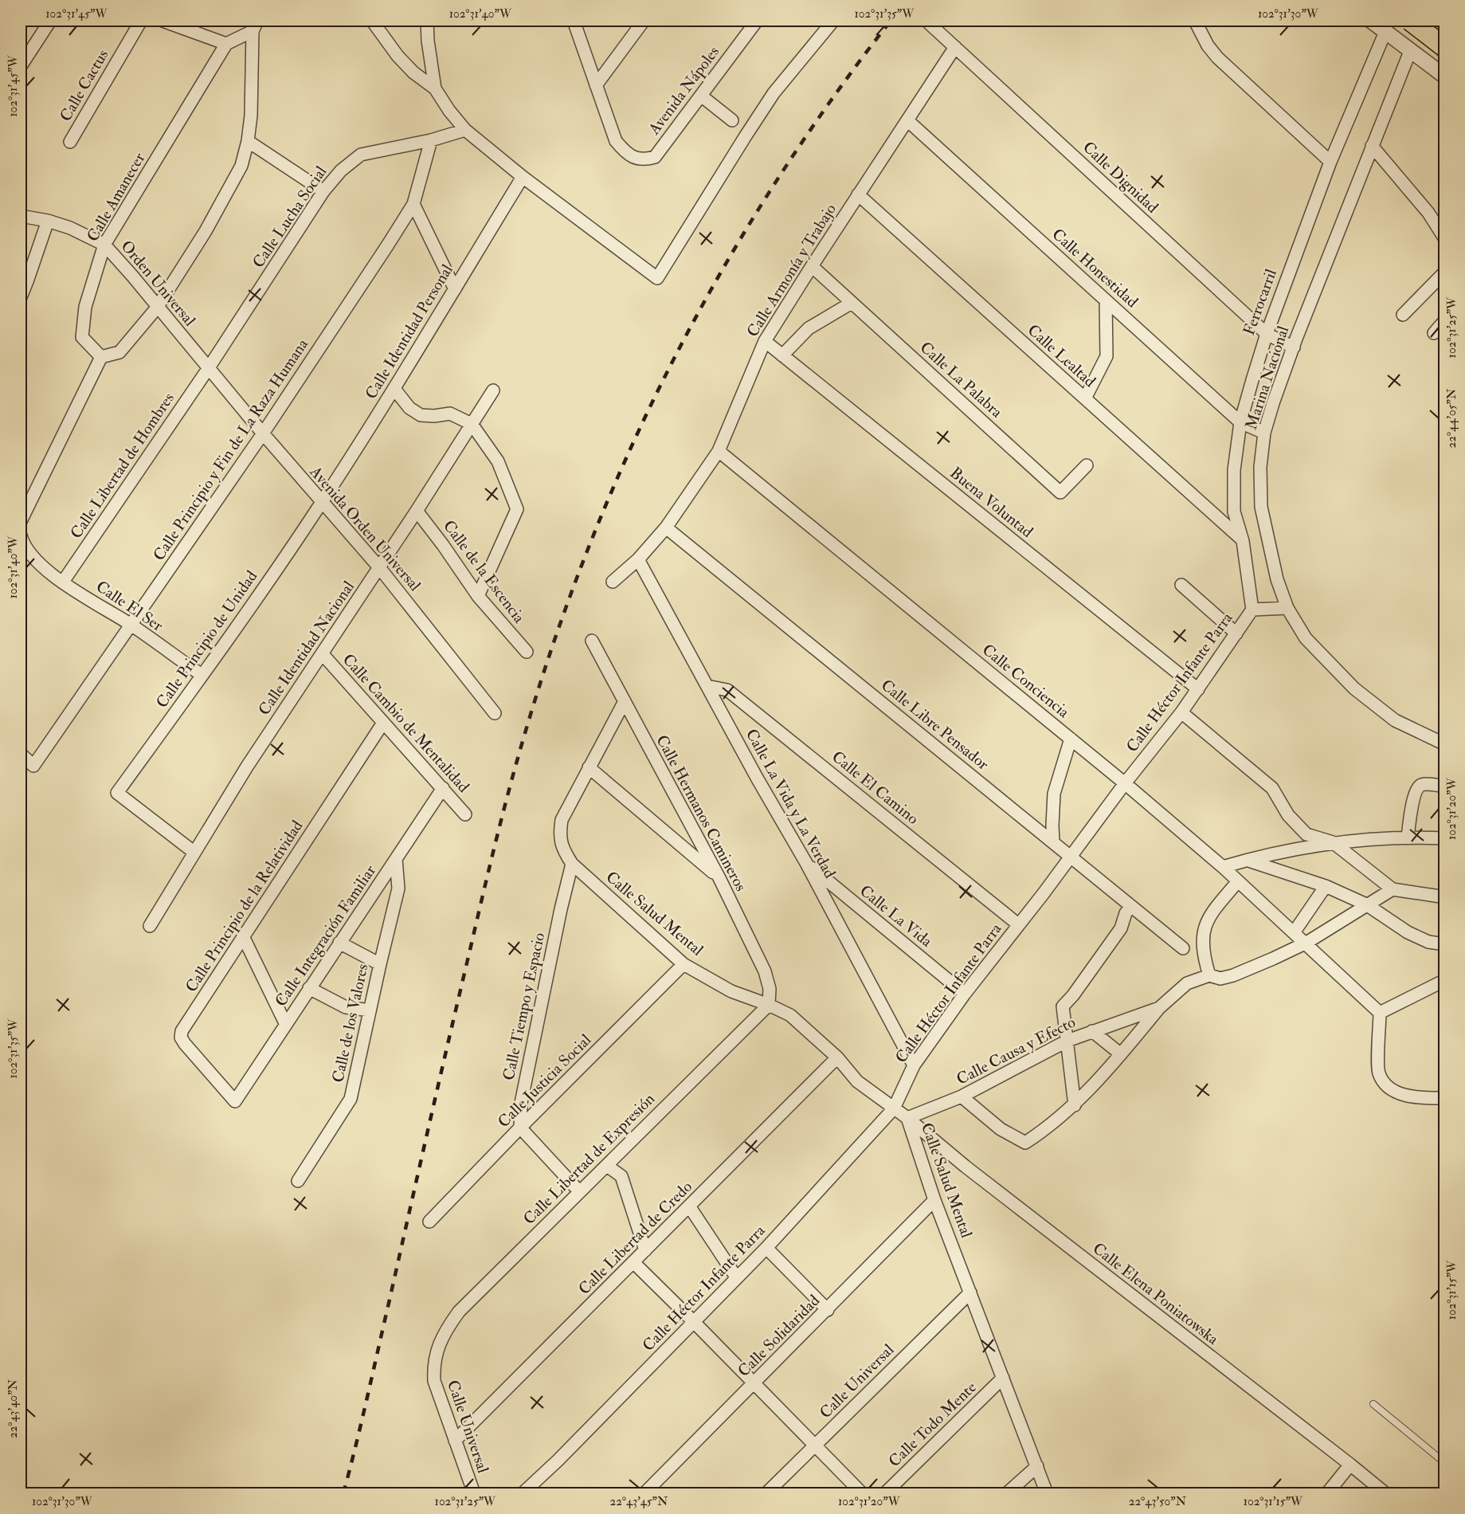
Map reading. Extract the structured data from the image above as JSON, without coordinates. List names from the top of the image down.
{
  "streets": {
    "street": [
      "Calle Cactus",
      "Avenida Nápoles",
      "Calle Dignidad",
      "Calle Amanecer",
      "Calle Lucha Social",
      "Calle Honestidad",
      "Calle Armonía y Trabajo",
      "Orden Universal",
      "Ferrocarril",
      "Calle Identidad Personal",
      "Calle Lealtad",
      "Marina Nacional",
      "Calle La Palabra",
      "Calle Principio y Fin de La Raza Humana",
      "Calle Libertad de Hombres",
      "Buena Voluntad",
      "Avenida Orden Universal",
      "Calle de la Escencia",
      "Calle El Ser",
      "Calle Principio de Unidad",
      "Calle Identidad Nacional",
      "Calle Conciencia",
      "Calle Héctor Infante Parra",
      "Calle Cambio de Mentalidad",
      "Calle Libre Pensador",
      "Calle El Camino",
      "Calle La Vida y La Verdad",
      "Calle Hermanos Camineros",
      "Calle Principio de la Relatividad",
      "Calle Salud Mental",
      "Calle La Vida",
      "Calle Integración Familiar",
      "Calle Tiempo y Espacio",
      "Calle de los Valores",
      "Calle Causa y Efecto",
      "Calle Justicia Social",
      "Calle Libertad de Expresión",
      "Calle Libertad de Credo",
      "Calle Elena Poniatowska",
      "Calle Solidaridad",
      "Calle Universal",
      "Calle Todo Mente"
    ]
  },
  "crossings": [
    ["Calle Dignidad", "Calle Armonía y Trabajo"],
    ["Calle Dignidad", "Ferrocarril"],
    ["Calle Dignidad", "Marina Nacional"],
    ["Calle Amanecer", "Orden Universal"],
    ["Calle Lucha Social", "Orden Universal"],
    ["Calle Lucha Social", "Calle Principio y Fin de La Raza Humana"],
    ["Calle Lucha Social", "Calle Libertad de Hombres"],
    ["Calle Lucha Social", "Avenida Orden Universal"],
    ["Calle Honestidad", "Calle Armonía y Trabajo"],
    ["Calle Honestidad", "Ferrocarril"],
    ["Calle Honestidad", "Marina Nacional"],
    ["Calle Armonía y Trabajo", "Calle Lealtad"],
    ["Calle Armonía y Trabajo", "Calle La Palabra"],
    ["Calle Armonía y Trabajo", "Buena Voluntad"],
    ["Calle Armonía y Trabajo", "Calle Conciencia"],
    ["Calle Armonía y Trabajo", "Calle Libre Pensador"],
    ["Calle Armonía y Trabajo", "Calle La Vida y La Verdad"],
    ["Orden Universal", "Calle Libertad de Hombres"],
    ["Orden Universal", "Avenida Orden Universal"],
    ["Ferrocarril", "Calle Lealtad"],
    ["Ferrocarril", "Calle Héctor Infante Parra"],
    ["Calle Identidad Personal", "Avenida Orden Universal"],
    ["Calle Identidad Personal", "Calle Principio de Unidad"],
    ["Calle Principio y Fin de La Raza Humana", "Avenida Orden Universal"],
    ["Calle Principio y Fin de La Raza Humana", "Calle El Ser"],
    ["Calle Libertad de Hombres", "Avenida Orden Universal"],
    ["Calle Libertad de Hombres", "Calle El Ser"],
    ["Buena Voluntad", "Calle Héctor Infante Parra"],
    ["Avenida Orden Universal", "Calle Principio de Unidad"],
    ["Avenida Orden Universal", "Calle Identidad Nacional"],
    ["Calle de la Escencia", "Calle Identidad Nacional"],
    ["Calle El Ser", "Calle Principio de Unidad"],
    ["Calle Principio de Unidad", "Calle Identidad Nacional"],
    ["Calle Identidad Nacional", "Calle Cambio de Mentalidad"],
    ["Calle Conciencia", "Calle Héctor Infante Parra"],
    ["Calle Conciencia", "Calle Causa y Efecto"],
    ["Calle Héctor Infante Parra", "Calle Libre Pensador"],
    ["Calle Héctor Infante Parra", "Calle El Camino"],
    ["Calle Héctor Infante Parra", "Calle La Vida y La Verdad"],
    ["Calle Héctor Infante Parra", "Calle Salud Mental"],
    ["Calle Héctor Infante Parra", "Calle La Vida"],
    ["Calle Cambio de Mentalidad", "Calle Principio de la Relatividad"],
    ["Calle Cambio de Mentalidad", "Calle Integración Familiar"],
    ["Calle El Camino", "Calle La Vida y La Verdad"],
    ["Calle La Vida y La Verdad", "Calle La Vida"],
    ["Calle Hermanos Camineros", "Calle Salud Mental"],
    ["Calle Hermanos Camineros", "Calle Libertad de Expresión"],
    ["Calle Principio de la Relatividad", "Calle Integración Familiar"],
    ["Calle Salud Mental", "Calle Tiempo y Espacio"],
    ["Calle Salud Mental", "Calle Causa y Efecto"],
    ["Calle Salud Mental", "Calle Justicia Social"],
    ["Calle Salud Mental", "Calle Libertad de Expresión"],
    ["Calle Salud Mental", "Calle Libertad de Credo"],
    ["Calle Salud Mental", "Calle Elena Poniatowska"],
    ["Calle Salud Mental", "Calle Solidaridad"],
    ["Calle Salud Mental", "Calle Universal"],
    ["Calle Salud Mental", "Calle Todo Mente"],
    ["Calle Integración Familiar", "Calle de los Valores"],
    ["Calle Tiempo y Espacio", "Calle Justicia Social"],
    ["Calle Causa y Efecto", "Calle Elena Poniatowska"],
    ["Calle Libertad de Expresión", "Calle Universal"],
    ["Calle Libertad de Credo", "Calle Universal"]
  ],
  "coordinates": [
    "102°31'45\"W",
    "102°31'40\"W",
    "102°31'35\"W",
    "102°31'30\"W",
    "102°31'25\"W",
    "22°44'05\"N",
    "102°31'20\"W",
    "102°31'15\"W",
    "22°43'40\"N",
    "22°43'45\"N",
    "22°43'50\"N"
  ]
}
